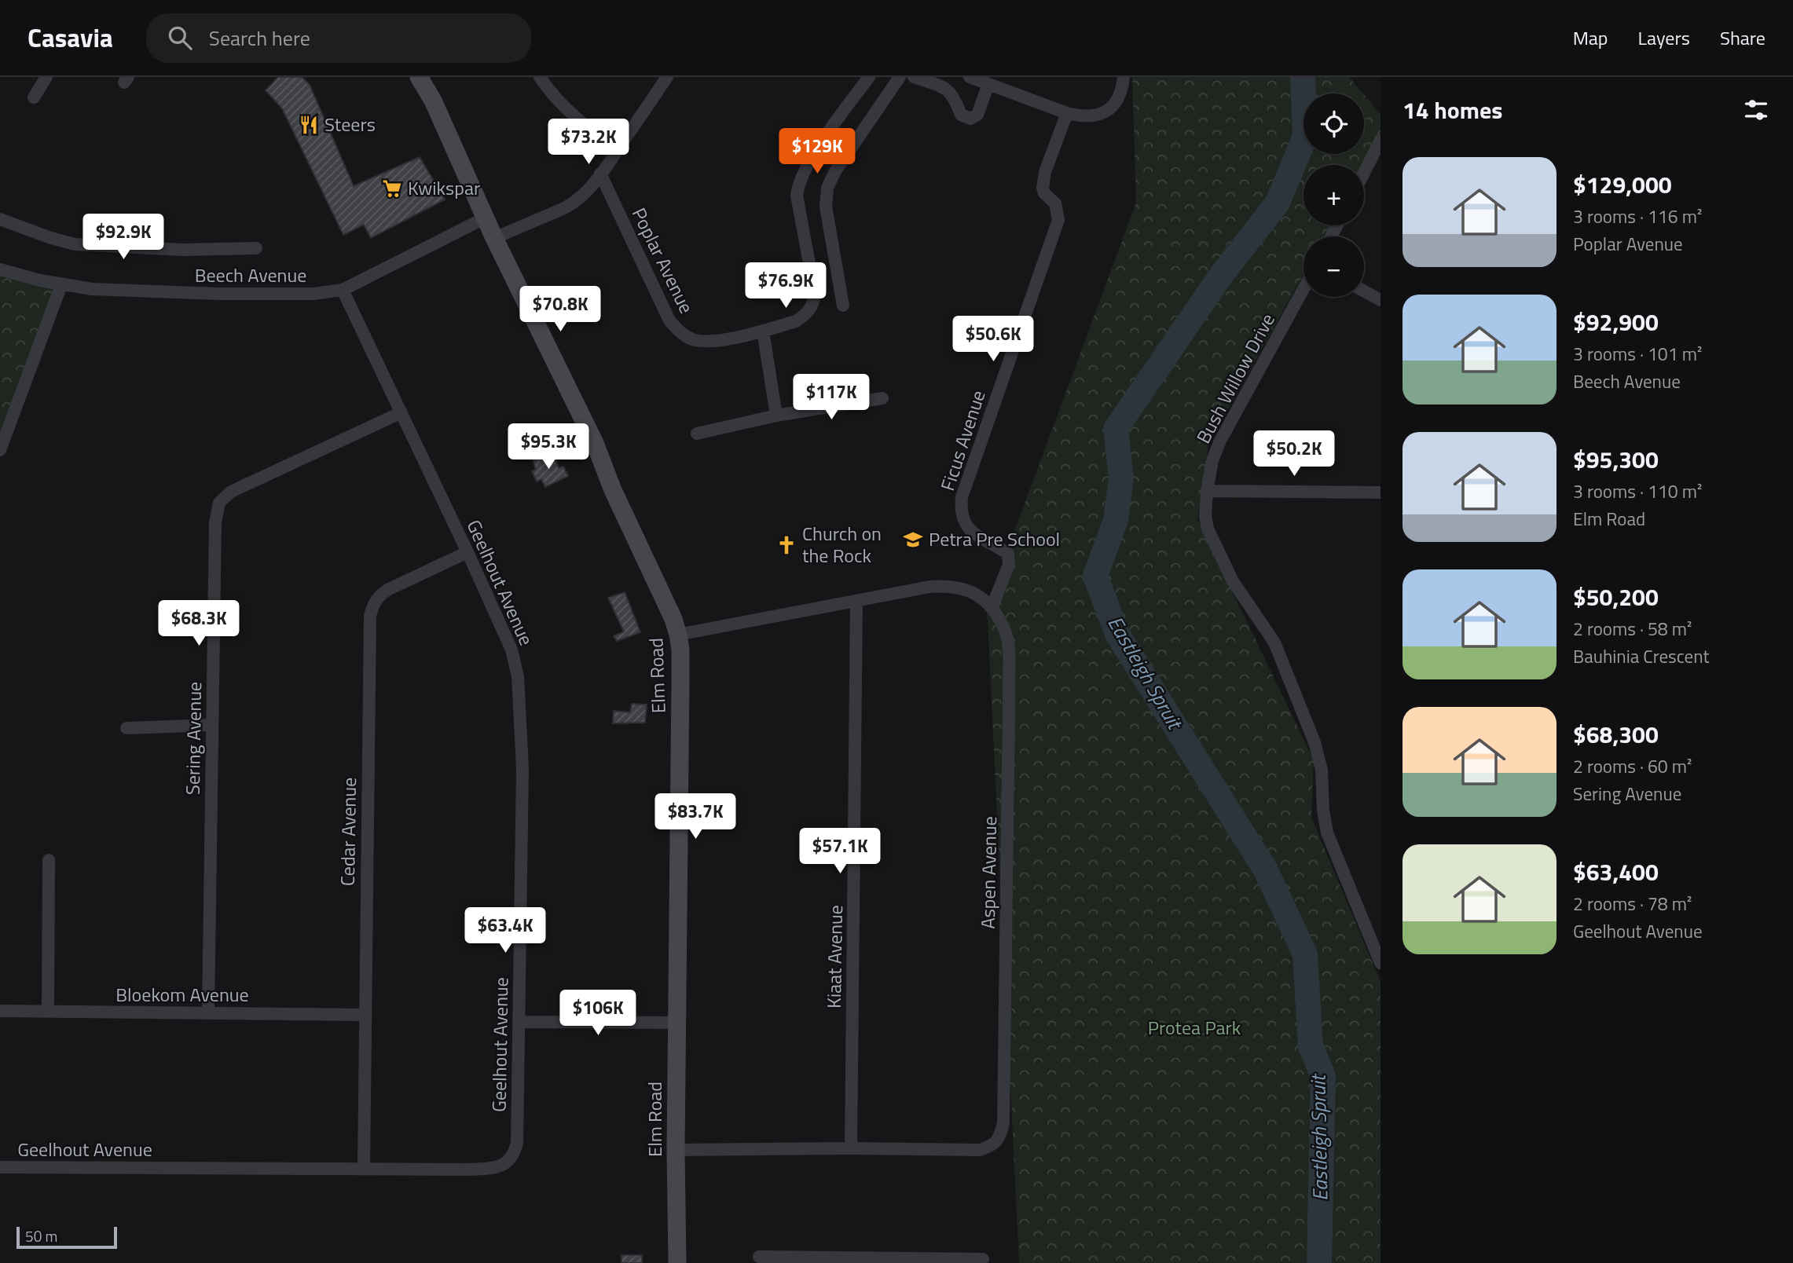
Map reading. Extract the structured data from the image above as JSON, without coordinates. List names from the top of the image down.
{
  "streets": {
    "street": [
      "Poplar Avenue",
      "Beech Avenue",
      "Bush Willow Drive",
      "Ficus Avenue",
      "Geelhout Avenue",
      "Elm Road",
      "Sering Avenue",
      "Cedar Avenue",
      "Aspen Avenue",
      "Kiaat Avenue",
      "Bloekom Avenue"
    ]
  },
  "crossings": [
    ["Beech Avenue", "Geelhout Avenue"],
    ["Beech Avenue", "Elm Road"],
    ["Ficus Avenue", "Aspen Avenue"],
    ["Geelhout Avenue", "Sering Avenue"],
    ["Geelhout Avenue", "Cedar Avenue"],
    ["Elm Road", "Aspen Avenue"],
    ["Sering Avenue", "Bloekom Avenue"],
    ["Cedar Avenue", "Bloekom Avenue"],
    ["Aspen Avenue", "Kiaat Avenue"]
  ],
  "water": ["Eastleigh Spruit"],
  "parks": ["Protea Park"],
  "places": {
    "restaurant": ["Steers"],
    "supermarket": ["Kwikspar"],
    "school or university": ["Petra Pre School"],
    "church": ["Church on the Rock"]
  },
  "scale_bar": "50 m",
  "page": {
    "header": "Casavia",
    "search": "Search here",
    "nav": ["Map", "Layers", "Share"],
    "heading": "14 homes",
    "map_buttons": ["+", "−"],
    "price": [
      "$73.2K",
      "$129K",
      "$92.9K",
      "$76.9K",
      "$70.8K",
      "$50.6K",
      "$117K",
      "$95.3K",
      "$50.2K",
      "$68.3K",
      "$83.7K",
      "$57.1K",
      "$63.4K",
      "$106K"
    ],
    "list": [
      {
        "name": "$129,000",
        "note": "3 rooms · 116 m² · Poplar Avenue"
      },
      {
        "name": "$92,900",
        "note": "3 rooms · 101 m² · Beech Avenue"
      },
      {
        "name": "$95,300",
        "note": "3 rooms · 110 m² · Elm Road"
      },
      {
        "name": "$50,200",
        "note": "2 rooms · 58 m² · Bauhinia Crescent"
      },
      {
        "name": "$68,300",
        "note": "2 rooms · 60 m² · Sering Avenue"
      },
      {
        "name": "$63,400",
        "note": "2 rooms · 78 m² · Geelhout Avenue"
      }
    ],
    "scale": "50 m"
  }
}
